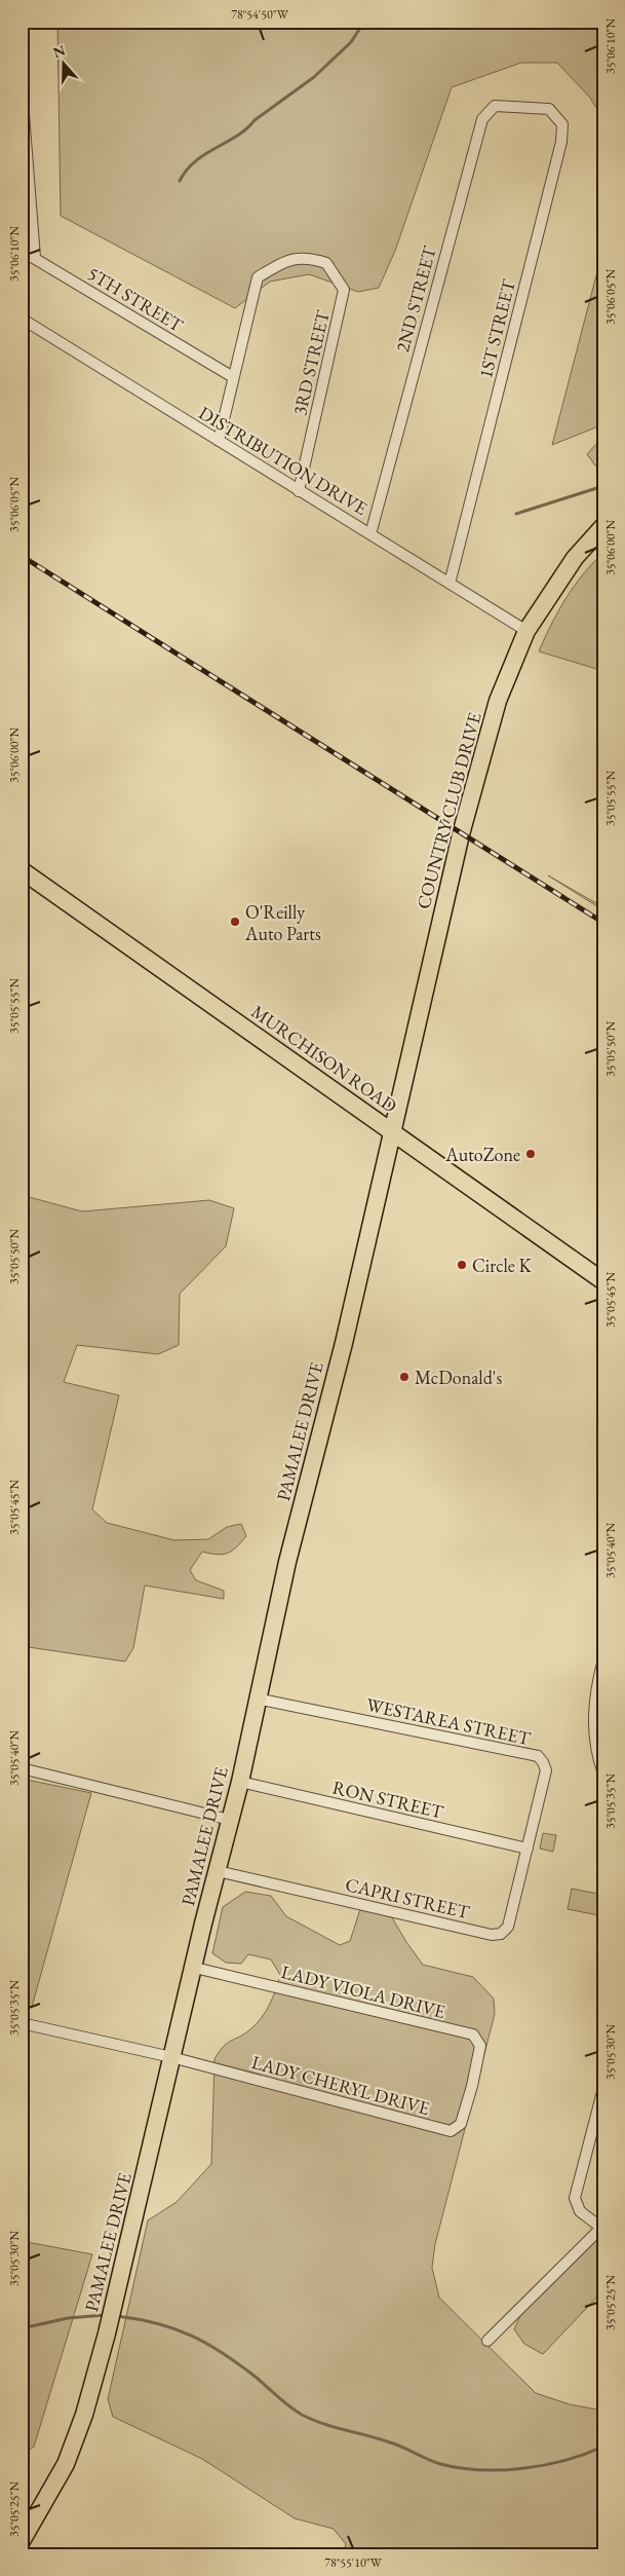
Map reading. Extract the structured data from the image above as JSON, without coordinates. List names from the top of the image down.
{
  "streets": {
    "main road": ["COUNTRY CLUB DRIVE", "MURCHISON ROAD", "PAMALEE DRIVE"],
    "street": [
      "5TH STREET",
      "2ND STREET",
      "1ST STREET",
      "3RD STREET",
      "DISTRIBUTION DRIVE",
      "WESTAREA STREET",
      "RON STREET",
      "CAPRI STREET",
      "LADY VIOLA DRIVE",
      "LADY CHERYL DRIVE"
    ]
  },
  "crossings": [
    ["5TH STREET", "3RD STREET"],
    ["2ND STREET", "1ST STREET"],
    ["2ND STREET", "DISTRIBUTION DRIVE"],
    ["1ST STREET", "DISTRIBUTION DRIVE"],
    ["3RD STREET", "DISTRIBUTION DRIVE"],
    ["DISTRIBUTION DRIVE", "COUNTRY CLUB DRIVE"],
    ["COUNTRY CLUB DRIVE", "MURCHISON ROAD"],
    ["COUNTRY CLUB DRIVE", "PAMALEE DRIVE"],
    ["MURCHISON ROAD", "PAMALEE DRIVE"],
    ["PAMALEE DRIVE", "WESTAREA STREET"],
    ["PAMALEE DRIVE", "RON STREET"],
    ["PAMALEE DRIVE", "CAPRI STREET"],
    ["PAMALEE DRIVE", "LADY VIOLA DRIVE"],
    ["PAMALEE DRIVE", "LADY CHERYL DRIVE"],
    ["WESTAREA STREET", "RON STREET"],
    ["WESTAREA STREET", "CAPRI STREET"],
    ["RON STREET", "CAPRI STREET"],
    ["LADY VIOLA DRIVE", "LADY CHERYL DRIVE"]
  ],
  "places": [
    "O'Reilly Auto Parts",
    "AutoZone",
    "Circle K",
    "McDonald's"
  ],
  "north": "top",
  "coordinates": [
    "78°54'50\"W",
    "35°06'10\"N",
    "35°06'05\"N",
    "35°06'00\"N",
    "35°05'55\"N",
    "35°05'50\"N",
    "35°05'45\"N",
    "35°05'40\"N",
    "35°05'35\"N",
    "35°05'30\"N",
    "35°05'25\"N",
    "78°55'10\"W"
  ]
}
